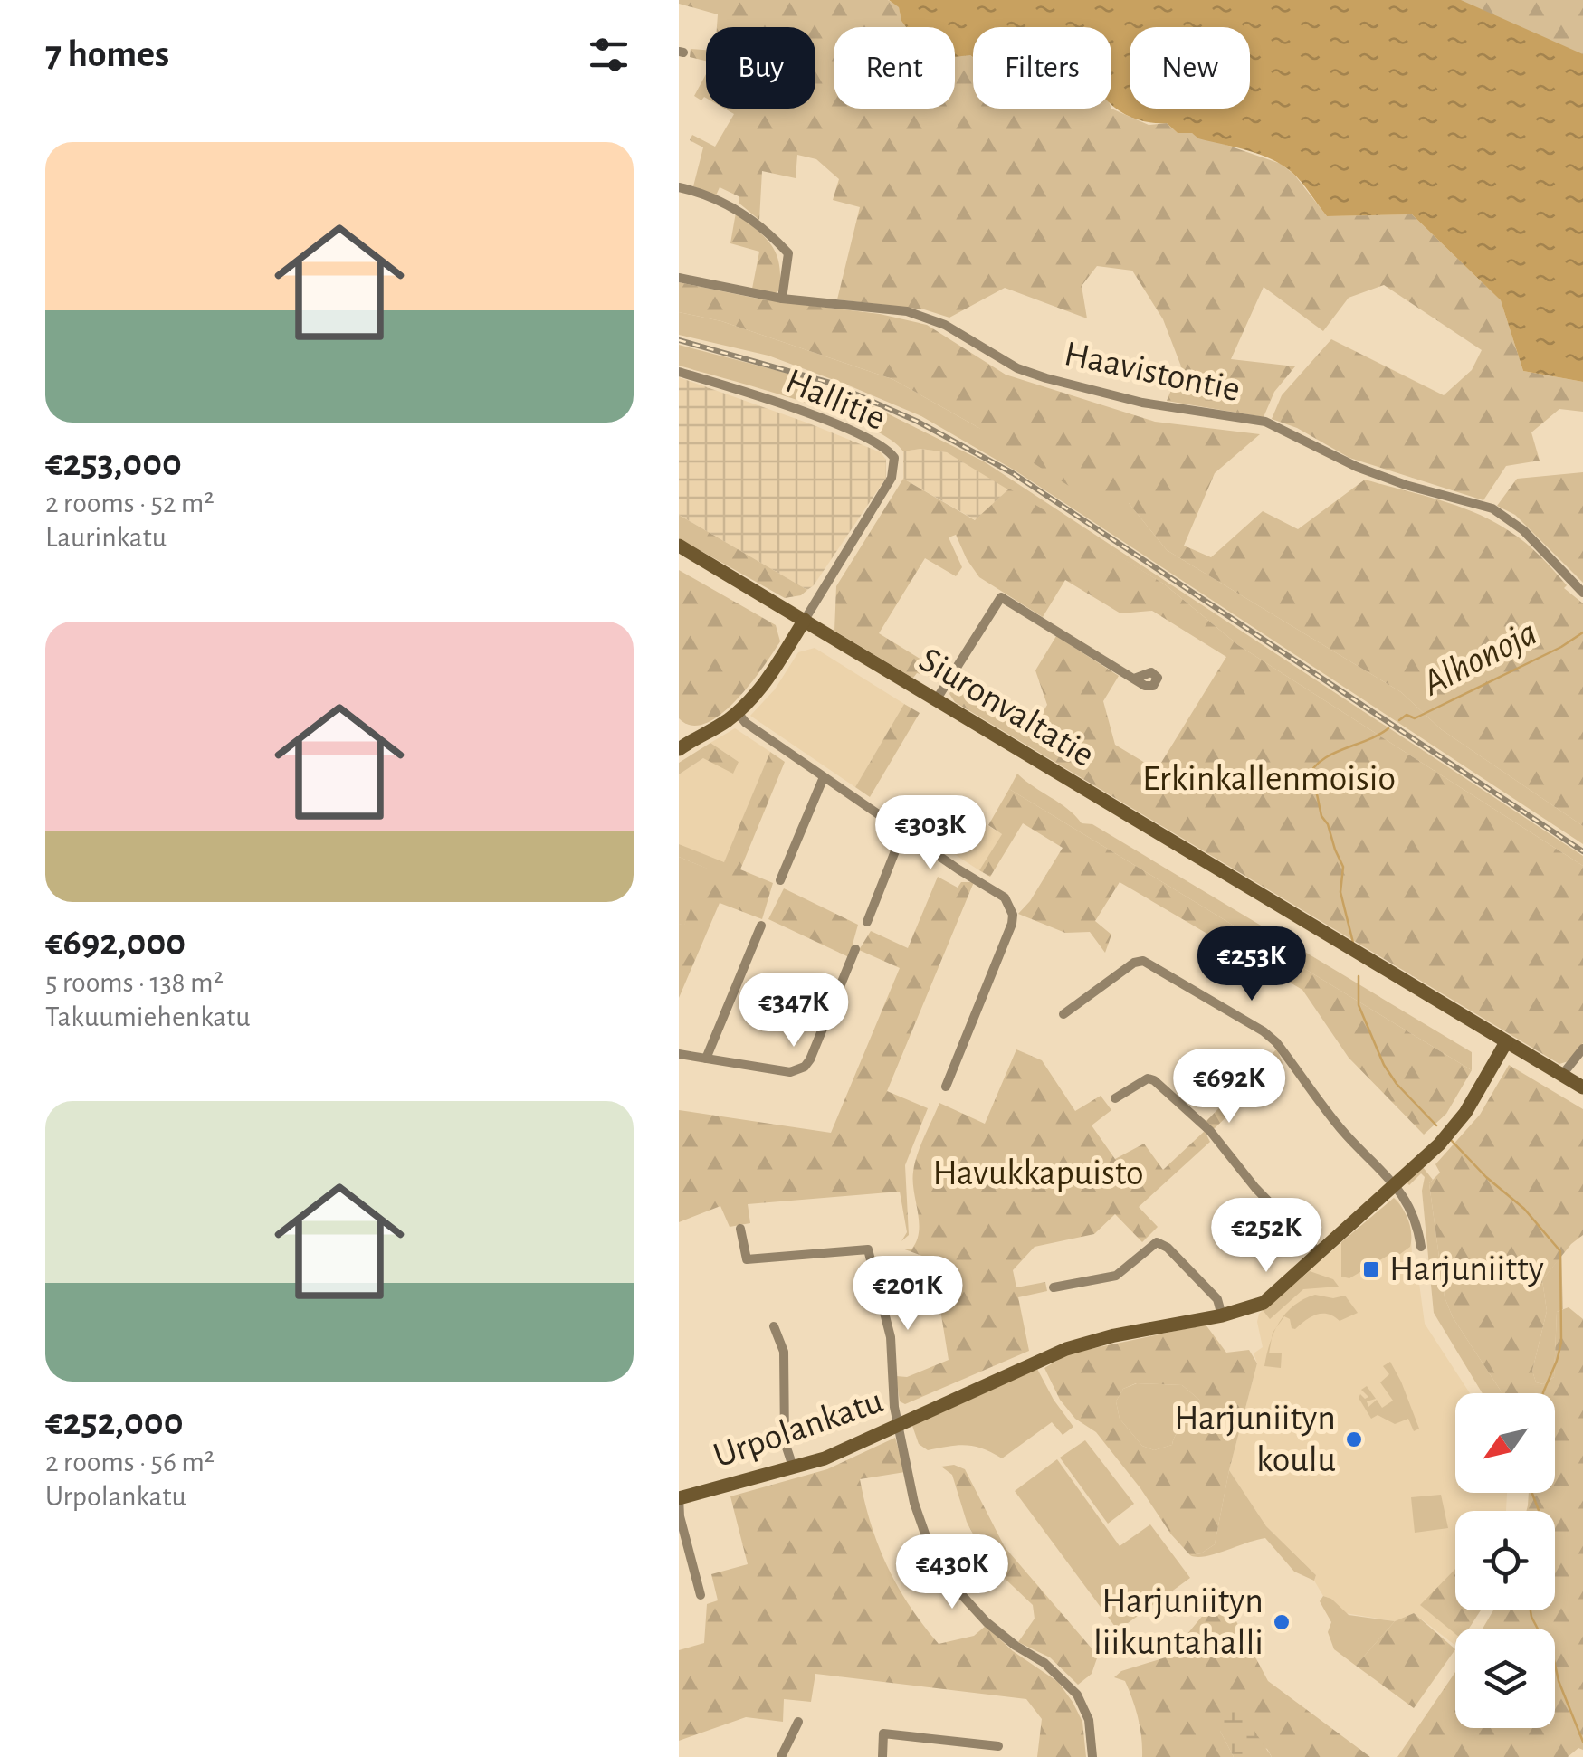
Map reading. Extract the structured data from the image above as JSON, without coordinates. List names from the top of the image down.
{
  "streets": {
    "main road": ["Siuronvaltatie", "Urpolankatu"],
    "street": ["Haavistontie", "Hallitie"]
  },
  "crossings": [
    ["Hallitie", "Siuronvaltatie"],
    ["Siuronvaltatie", "Urpolankatu"]
  ],
  "water": ["Alhonoja"],
  "parks": ["Erkinkallenmoisio", "Havukkapuisto"],
  "places": {
    "transit": ["Harjuniitty"],
    "other": ["Harjuniityn koulu", "Harjuniityn liikuntahalli"]
  },
  "north": "bottom left",
  "page": {
    "heading": "7 homes",
    "chip": [
      "Buy",
      "Rent",
      "Filters",
      "New"
    ],
    "list": [
      {
        "name": "€253,000",
        "note": "2 rooms · 52 m² · Laurinkatu"
      },
      {
        "name": "€692,000",
        "note": "5 rooms · 138 m² · Takuumiehenkatu"
      },
      {
        "name": "€252,000",
        "note": "2 rooms · 56 m² · Urpolankatu"
      }
    ],
    "price": [
      "€303K",
      "€253K",
      "€347K",
      "€692K",
      "€252K",
      "€201K",
      "€430K"
    ]
  }
}
